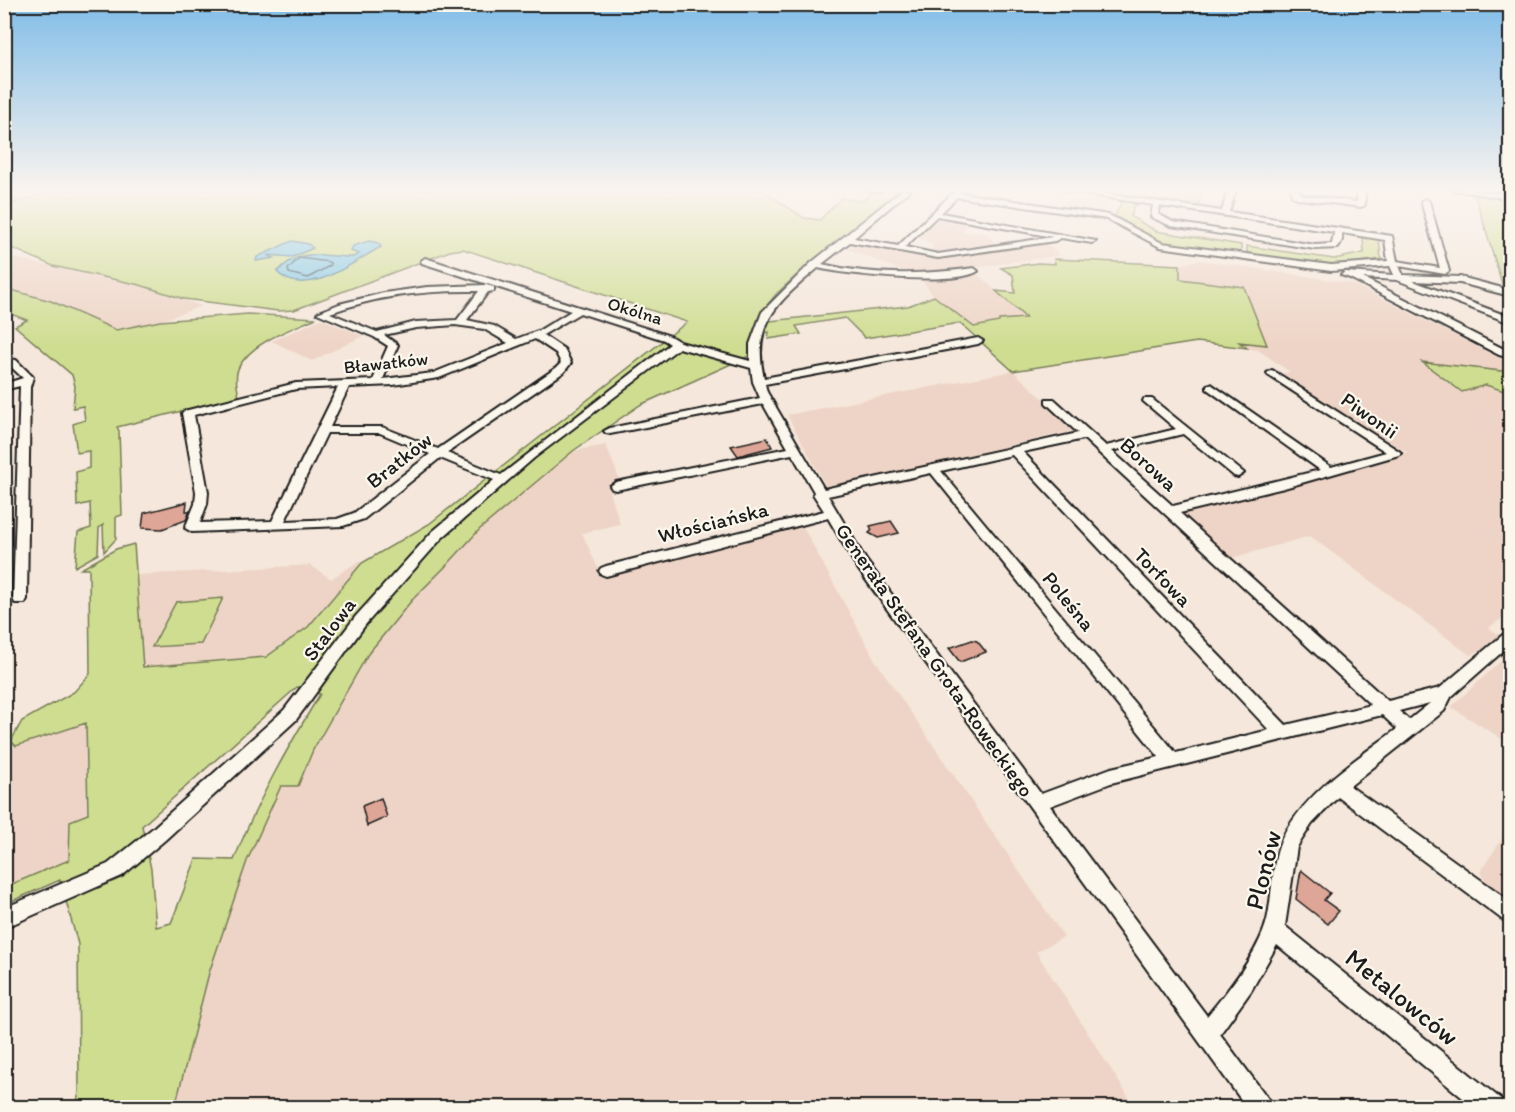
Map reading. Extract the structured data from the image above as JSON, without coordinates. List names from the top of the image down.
{
  "streets": {
    "street": [
      "Okólna",
      "Bławatków",
      "Piwonii",
      "Bratków",
      "Borowa",
      "Włościańska",
      "Torfowa",
      "Poleśna",
      "Stalowa",
      "Generała Stefana Grota-Roweckiego",
      "Plonów",
      "Metalowców"
    ]
  },
  "crossings": [
    ["Okólna", "Bławatków"],
    ["Okólna", "Stalowa"],
    ["Okólna", "Generała Stefana Grota-Roweckiego"],
    ["Bławatków", "Bratków"],
    ["Piwonii", "Borowa"],
    ["Borowa", "Plonów"],
    ["Włościańska", "Generała Stefana Grota-Roweckiego"],
    ["Torfowa", "Plonów"],
    ["Poleśna", "Plonów"],
    ["Generała Stefana Grota-Roweckiego", "Plonów"],
    ["Plonów", "Metalowców"]
  ]
}
